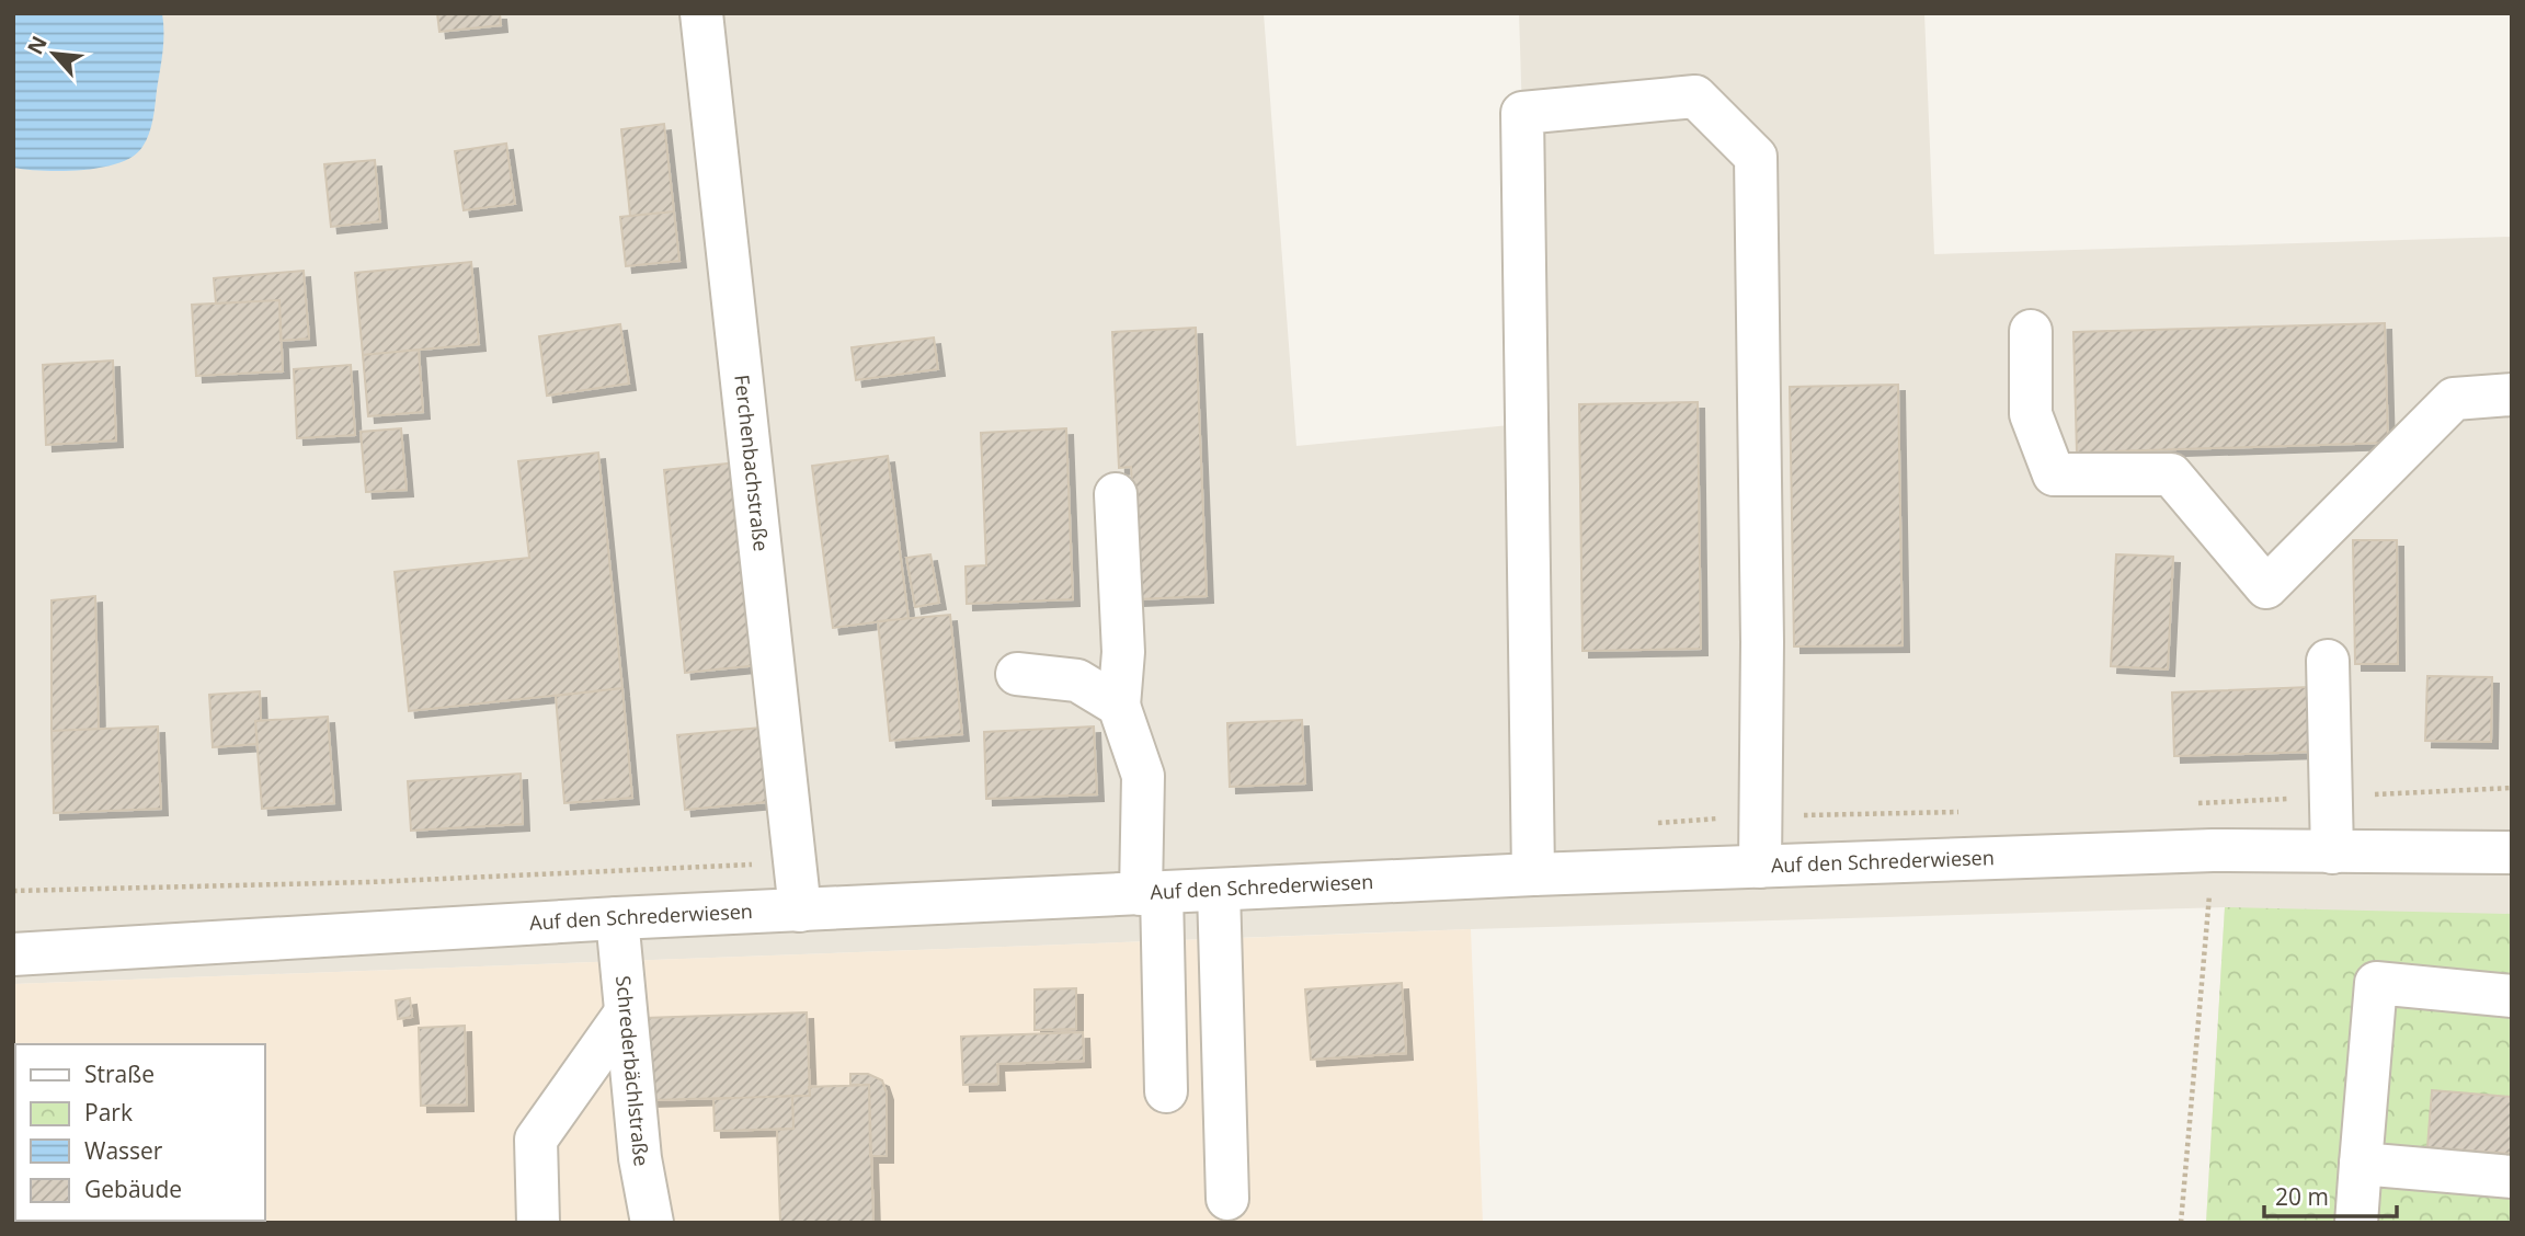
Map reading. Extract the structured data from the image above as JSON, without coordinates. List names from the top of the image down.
{
  "streets": {
    "street": ["Ferchenbachstraße", "Auf den Schrederwiesen", "Schrederbächlstraße"]
  },
  "crossings": [
    ["Ferchenbachstraße", "Auf den Schrederwiesen"],
    ["Auf den Schrederwiesen", "Schrederbächlstraße"]
  ],
  "legend": [
    "Straße",
    "Park",
    "Wasser",
    "Gebäude"
  ],
  "scale_bar": "20 m",
  "north": "top left"
}
